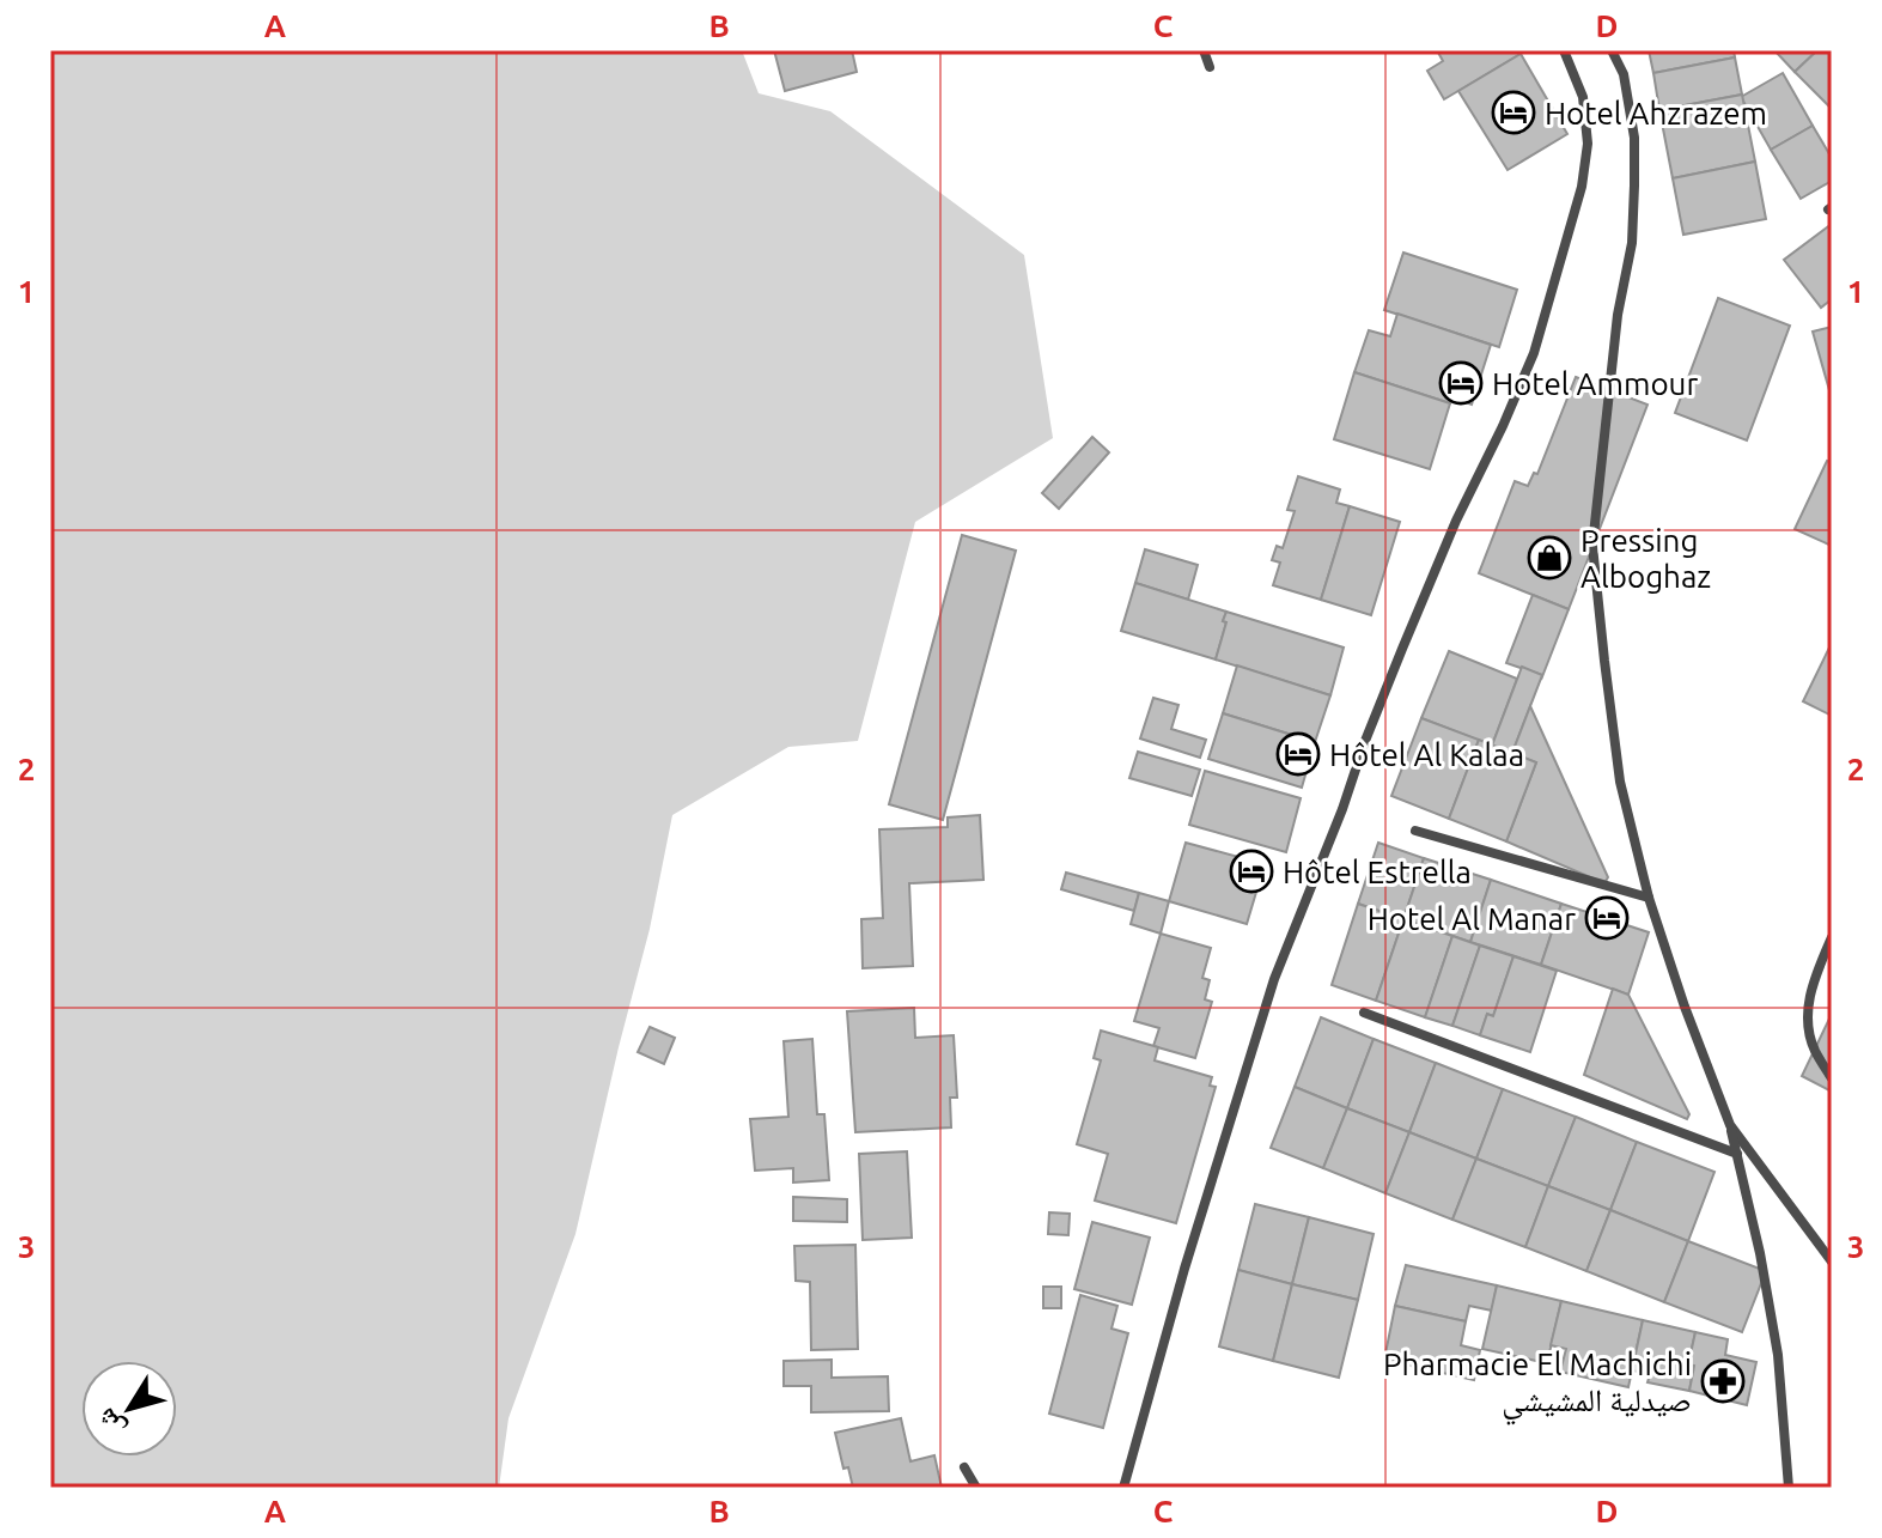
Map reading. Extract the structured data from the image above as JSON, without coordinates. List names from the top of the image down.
{
  "places": {
    "hotel": [
      "Hotel Ahzrazem",
      "Hotel Ammour",
      "Hôtel Al Kalaa",
      "Hôtel Estrella",
      "Hotel Al Manar"
    ],
    "shop": ["Pressing Alboghaz"],
    "pharmacy": ["Pharmacie El Machichi صيدلية المشيشي"]
  },
  "north": "bottom left",
  "grid": {
    "columns": [
      "A",
      "B",
      "C",
      "D"
    ],
    "rows": ["1", "2", "3"]
  }
}
